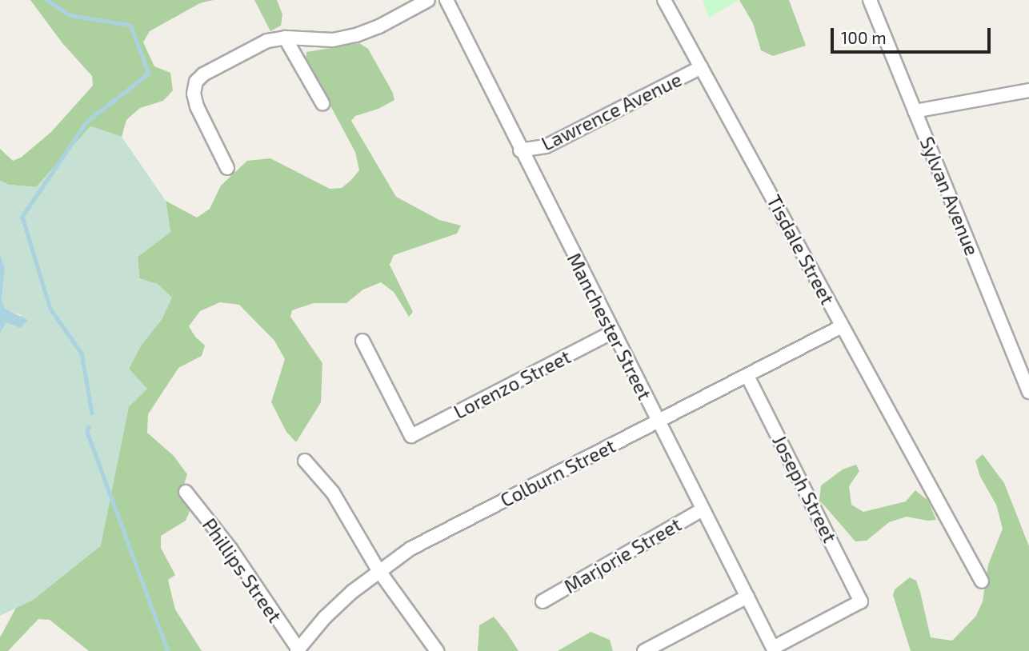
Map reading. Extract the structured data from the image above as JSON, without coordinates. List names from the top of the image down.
{
  "streets": {
    "street": [
      "Lawrence Avenue",
      "Sylvan Avenue",
      "Tisdale Street",
      "Manchester Street",
      "Lorenzo Street",
      "Colburn Street",
      "Joseph Street",
      "Marjorie Street",
      "Phillips Street"
    ]
  },
  "crossings": [
    ["Lawrence Avenue", "Tisdale Street"],
    ["Lawrence Avenue", "Manchester Street"],
    ["Tisdale Street", "Colburn Street"],
    ["Manchester Street", "Lorenzo Street"],
    ["Manchester Street", "Colburn Street"],
    ["Manchester Street", "Joseph Street"],
    ["Manchester Street", "Marjorie Street"],
    ["Colburn Street", "Joseph Street"],
    ["Colburn Street", "Phillips Street"]
  ],
  "scale_bar": "100 m"
}
